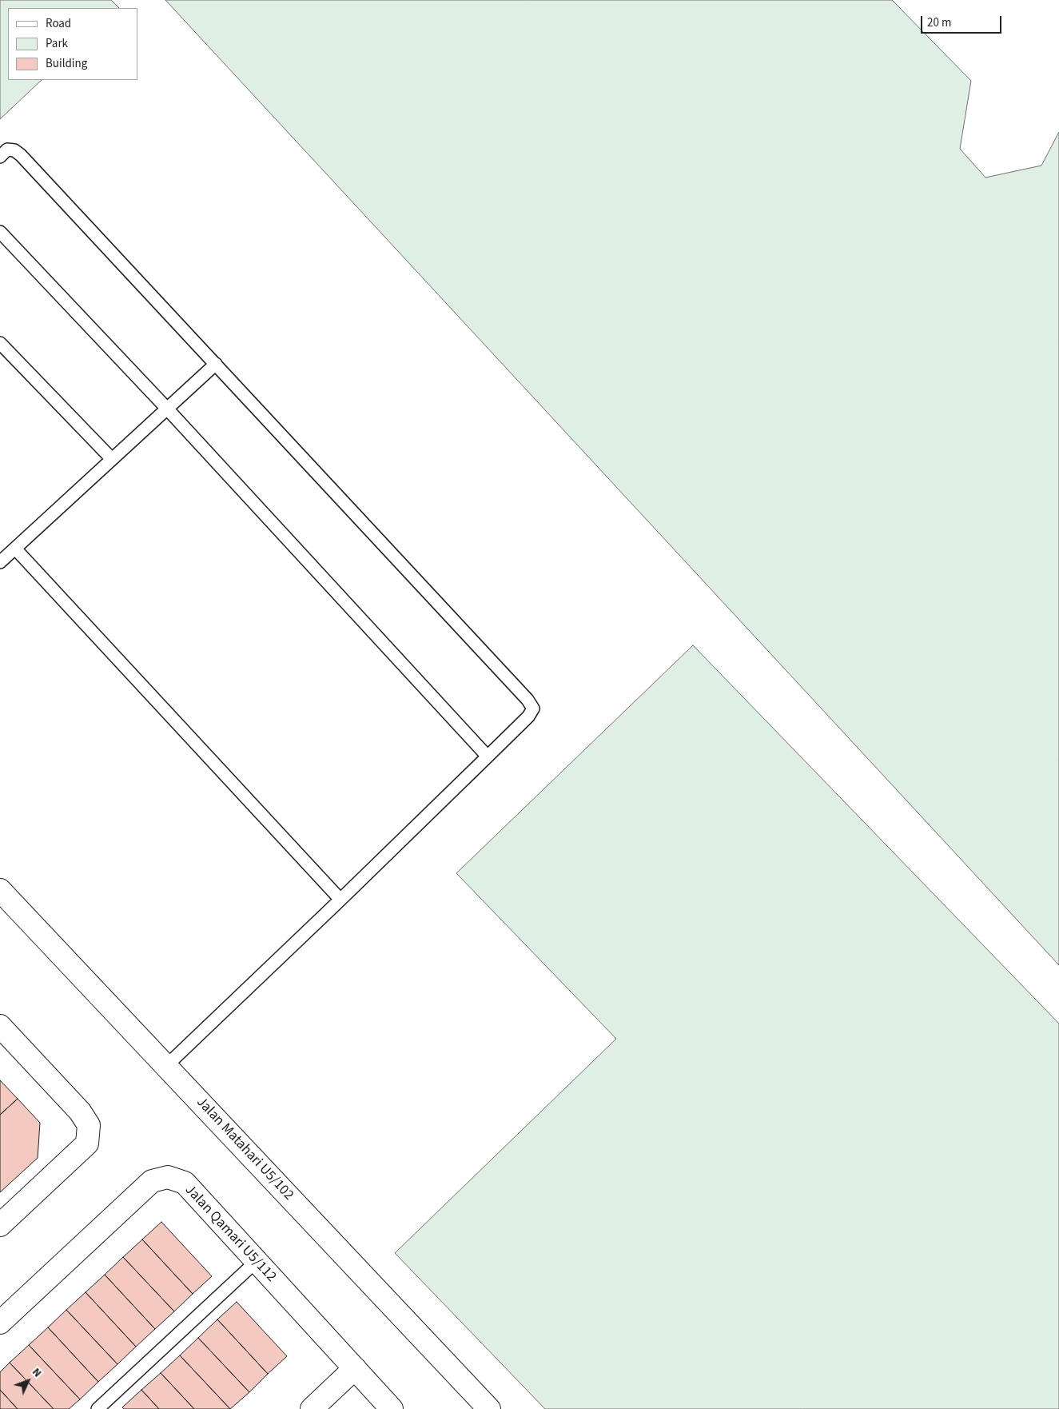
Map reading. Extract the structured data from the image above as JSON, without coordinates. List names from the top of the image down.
{
  "streets": {
    "street": ["Jalan Matahari U5/102", "Jalan Qamari U5/112"]
  },
  "legend": ["Road", "Park", "Building"],
  "scale_bar": "20 m",
  "north": "top right"
}
